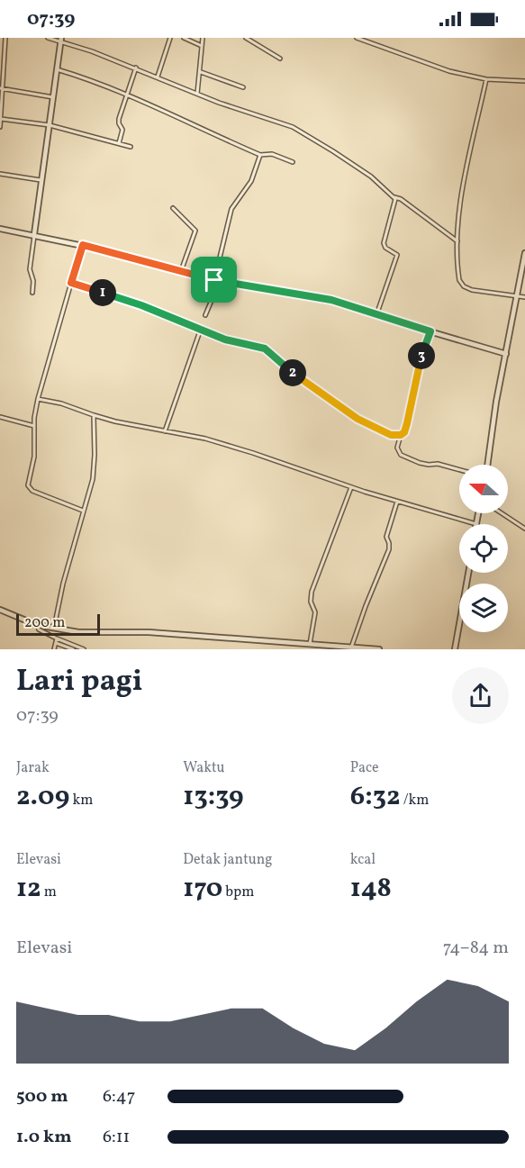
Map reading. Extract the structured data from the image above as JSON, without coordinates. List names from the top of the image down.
{
  "scale_bar": "200 m",
  "north": "left",
  "page": {
    "status": "07:39",
    "pins": ["1", "3", "2"],
    "scale": "200 m",
    "heading": ["Lari pagi", "07:39"],
    "stats": [
      ["Jarak", "2.09 km"],
      ["Waktu", "13:39"],
      ["Pace", "6:32 /km"],
      ["Elevasi", "12 m"],
      ["Detak jantung", "170 bpm"],
      ["kcal", "148"]
    ],
    "chart": ["Elevasi", "74–84 m"],
    "list": [
      {
        "name": "500 m",
        "note": "6:47"
      },
      {
        "name": "1.0 km",
        "note": "6:11"
      }
    ]
  }
}
